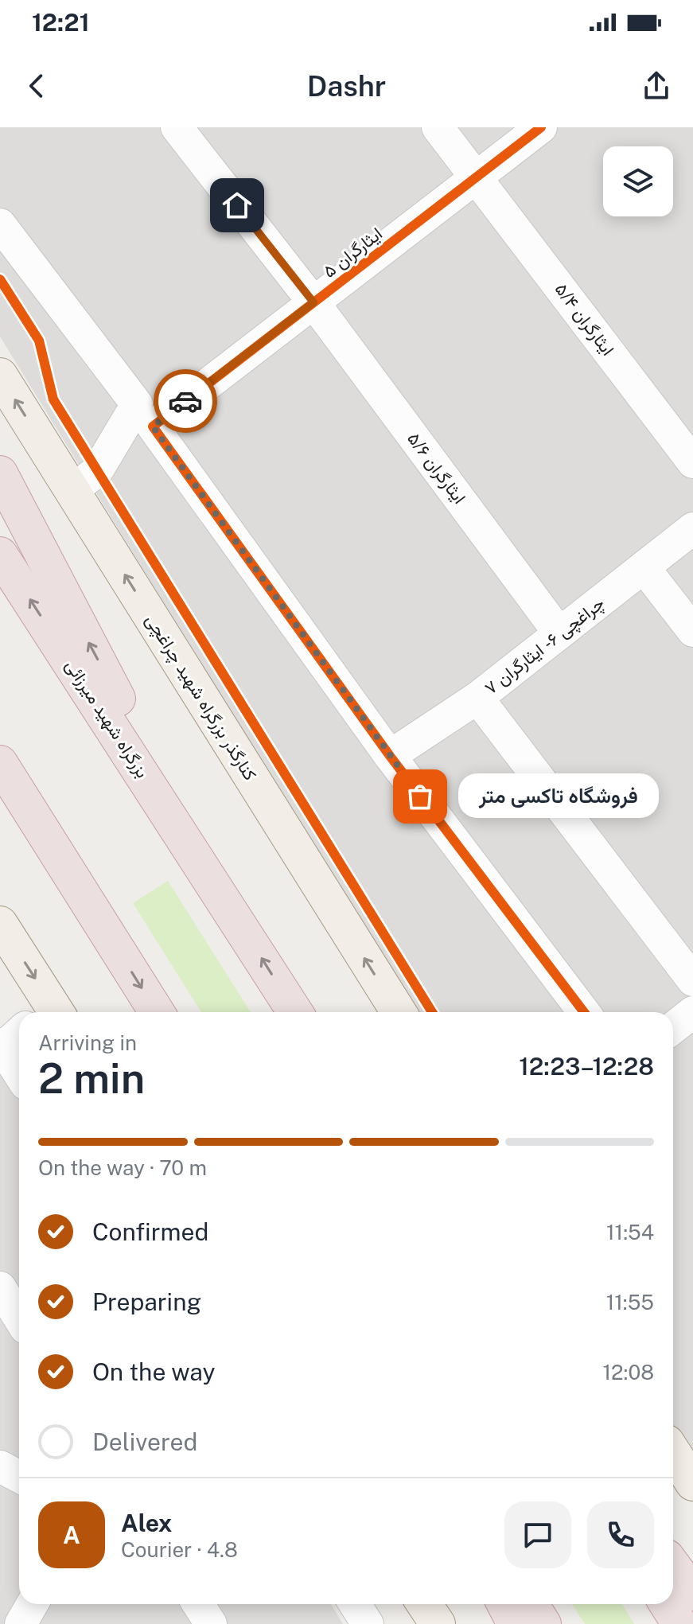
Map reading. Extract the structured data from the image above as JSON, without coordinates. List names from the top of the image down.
{
  "streets": {
    "highway": ["بزرگراه شهید میرزائی"],
    "main road": ["کنارگذر بزرگراه شهید چراغچی"],
    "street": [
      "ایثارگران ۵",
      "ایثارگران ۵/۴",
      "ایثارگران ۵/۶",
      "چراغچی ۶ - ایثارگران ۷"
    ]
  },
  "crossings": [
    ["ایثارگران ۵", "ایثارگران ۵/۴"],
    ["ایثارگران ۵", "ایثارگران ۵/۶"],
    ["ایثارگران ۵", "کنارگذر بزرگراه شهید چراغچی"],
    ["ایثارگران ۵/۶", "چراغچی ۶ - ایثارگران ۷"]
  ],
  "one_way": ["کنارگذر بزرگراه شهید چراغچی"],
  "places": ["فروشگاه تاکسی متر"],
  "page": {
    "status": "12:21",
    "header": "Dashr",
    "bubble": "فروشگاه تاکسی متر",
    "heading": ["2 min", "Arriving in", "12:23–12:28"],
    "panel": ["Alex", "Courier · 4.8"],
    "bar": "On the way · 70 m",
    "list": [
      ["Confirmed", "11:54"],
      ["Preparing", "11:55"],
      ["On the way", "12:08"],
      "Delivered"
    ],
    "round": "A"
  }
}
